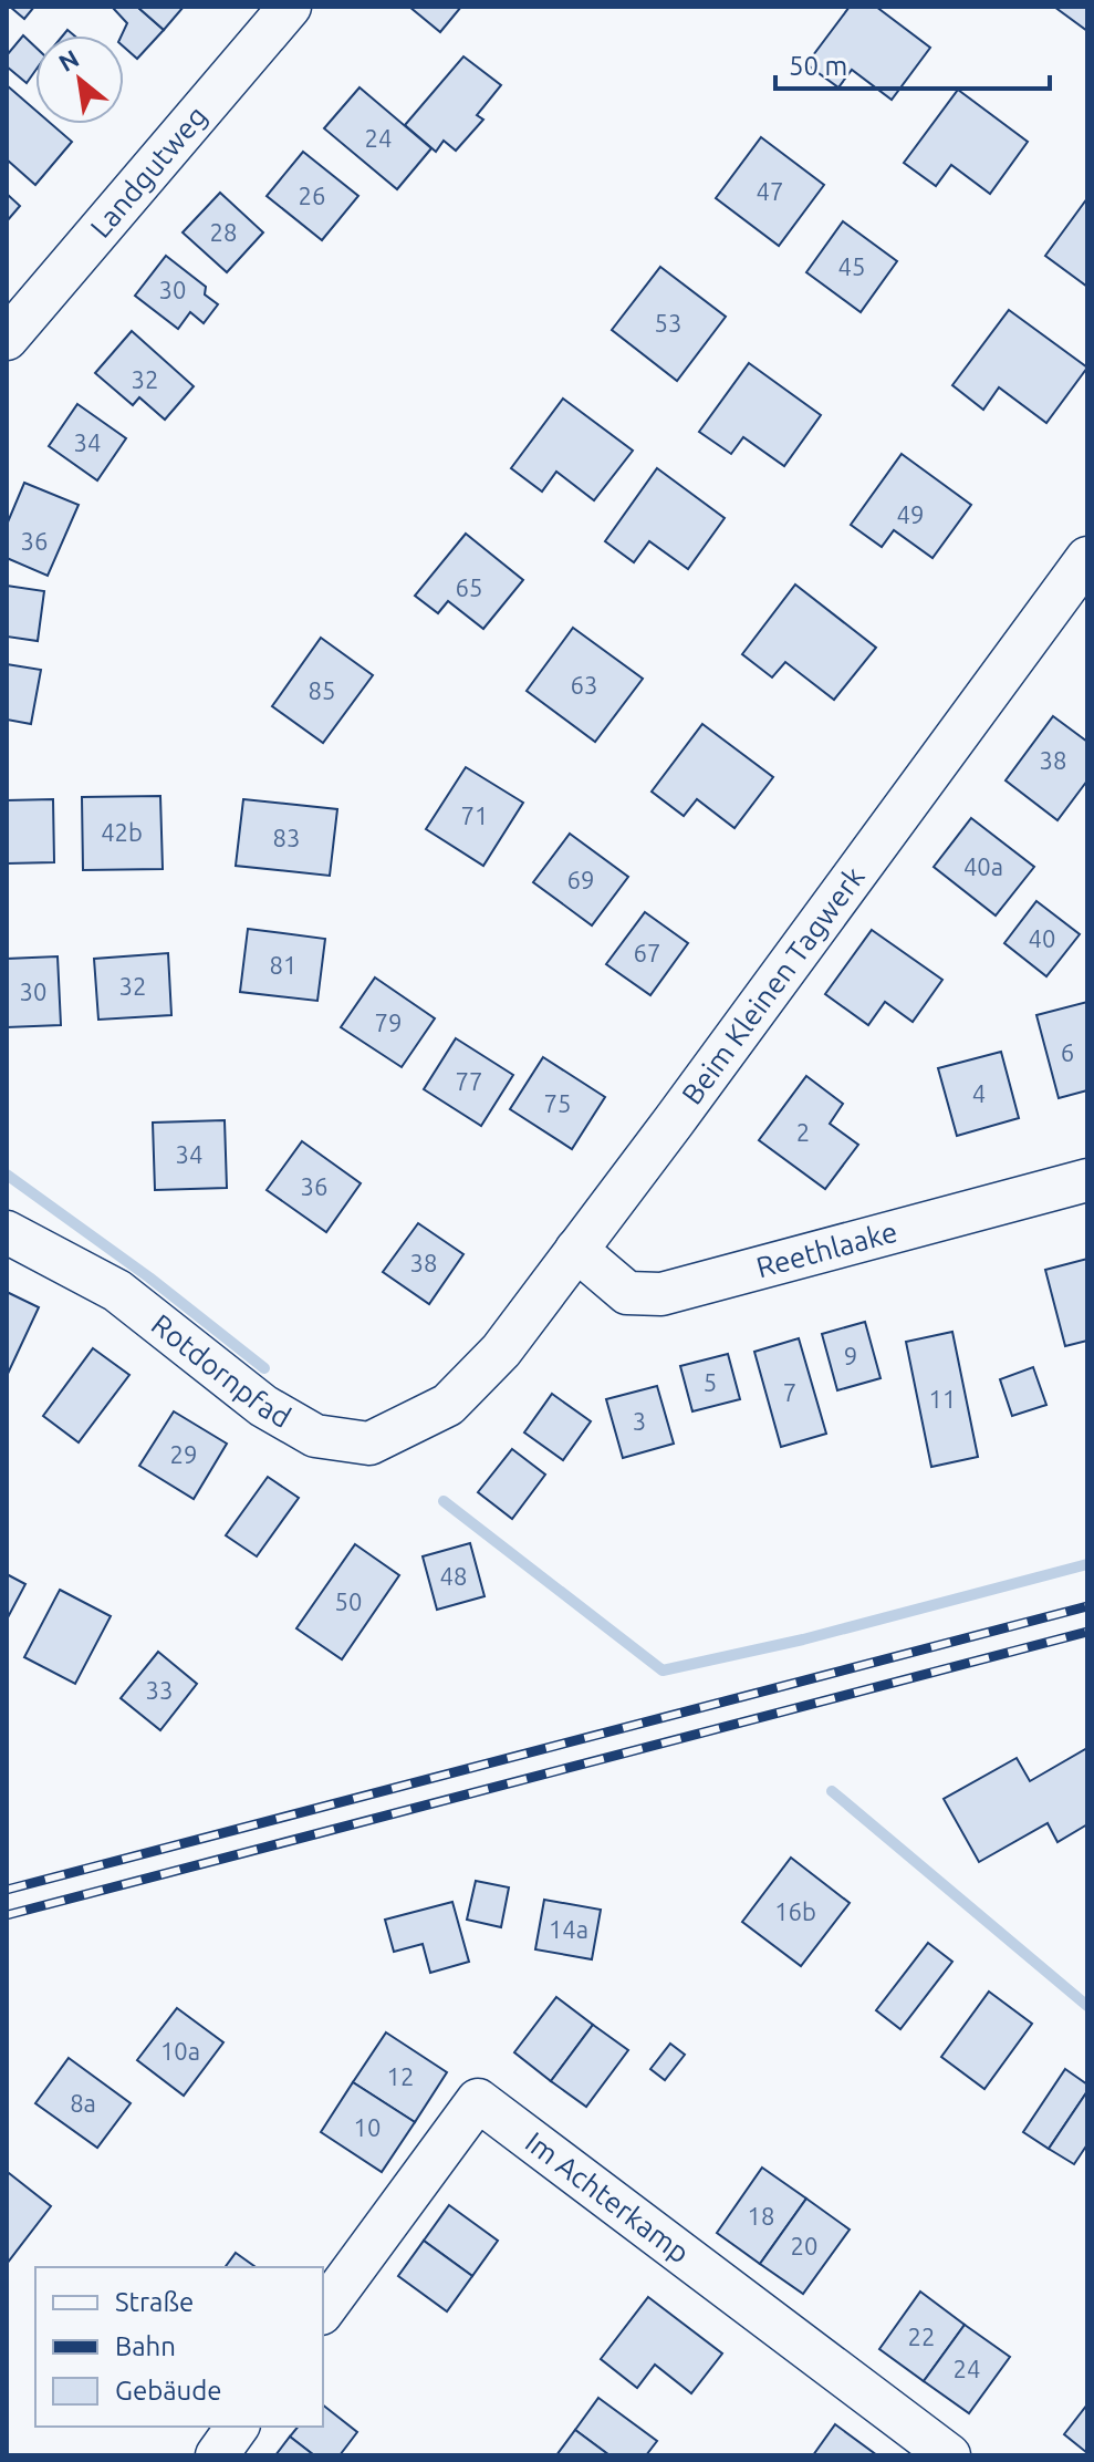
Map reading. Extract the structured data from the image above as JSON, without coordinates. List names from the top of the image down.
{
  "streets": {
    "street": [
      "Landgutweg",
      "Beim Kleinen Tagwerk",
      "Reethlaake",
      "Rotdornpfad",
      "Im Achterkamp"
    ]
  },
  "crossings": [
    ["Beim Kleinen Tagwerk", "Reethlaake"],
    ["Beim Kleinen Tagwerk", "Rotdornpfad"]
  ],
  "house_numbers": [
    "24",
    "47",
    "26",
    "28",
    "45",
    "30",
    "53",
    "32",
    "34",
    "49",
    "36",
    "65",
    "63",
    "85",
    "38",
    "71",
    "42b",
    "83",
    "40a",
    "69",
    "40",
    "67",
    "81",
    "32",
    "30",
    "79",
    "6",
    "77",
    "4",
    "75",
    "2",
    "34",
    "36",
    "38",
    "9",
    "5",
    "7",
    "11",
    "3",
    "29",
    "48",
    "50",
    "33",
    "16b",
    "14a",
    "10a",
    "12",
    "8a",
    "10",
    "18",
    "20",
    "22",
    "24"
  ],
  "legend": ["Straße", "Bahn", "Gebäude"],
  "scale_bar": "50 m",
  "north": "top left"
}
